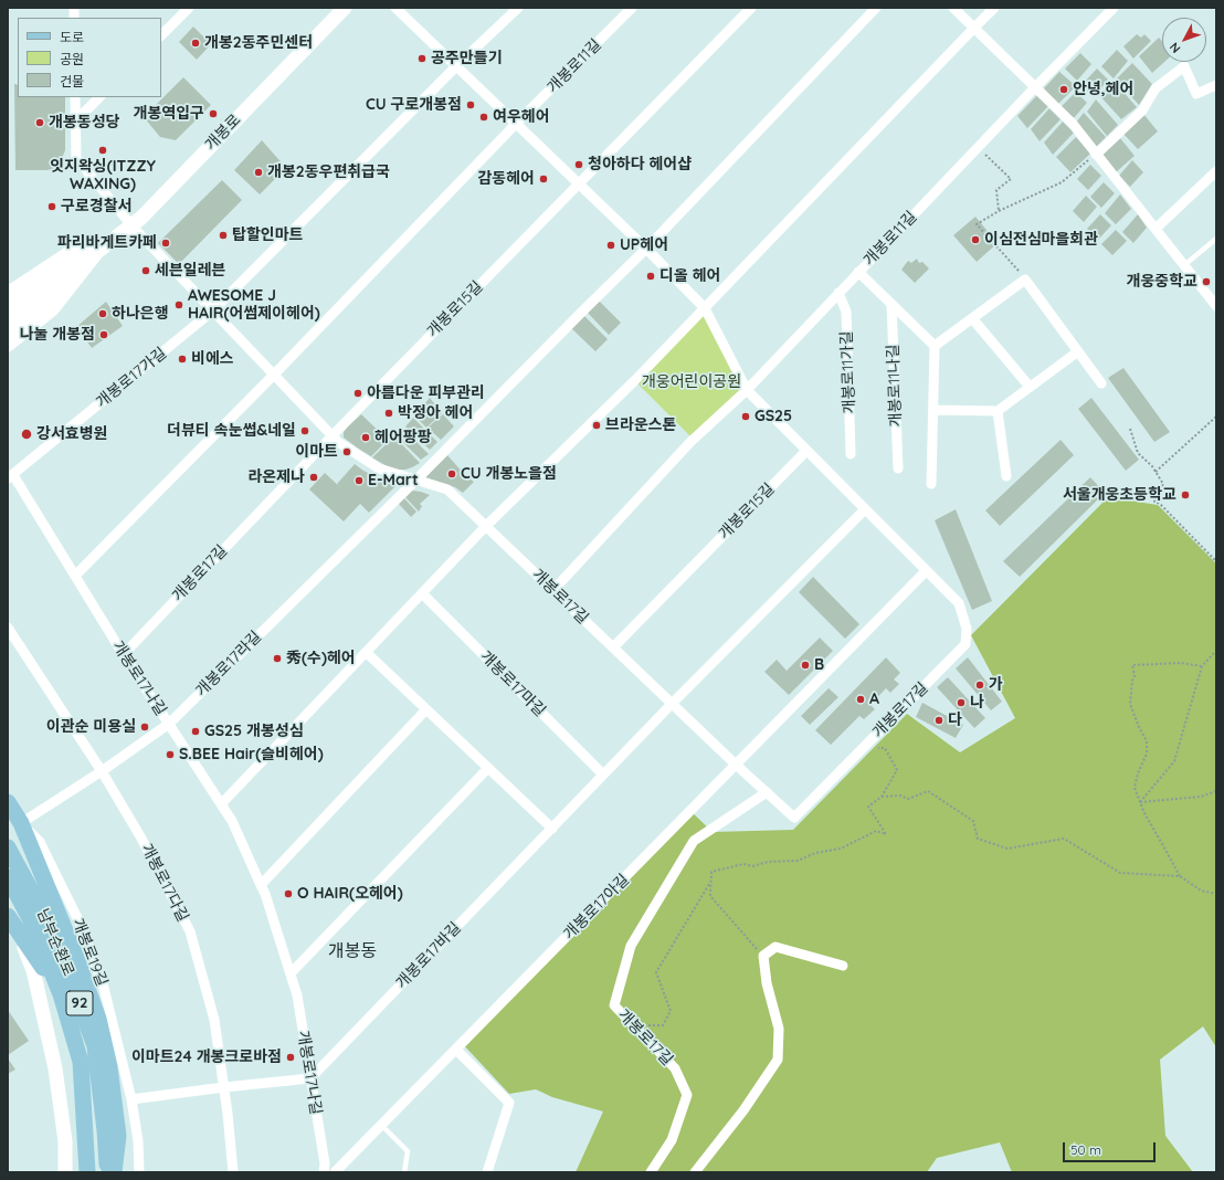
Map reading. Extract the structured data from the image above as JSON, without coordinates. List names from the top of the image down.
{
  "streets": {
    "main road": ["개봉로", "남부순환로", "92"],
    "street": [
      "개봉로11길",
      "개봉로15길",
      "개봉로11가길",
      "개봉로17가길",
      "개봉로11나길",
      "개봉로17길",
      "개봉로17라길",
      "개봉로17나길",
      "개봉로17마길",
      "개봉로17다길",
      "개봉로17아길",
      "개봉로19길",
      "개봉로17바길"
    ]
  },
  "crossings": [
    ["개봉로11길", "개봉로11가길"],
    ["개봉로11길", "개봉로11나길"],
    ["개봉로", "개봉로17길"],
    ["개봉로15길", "개봉로17길"],
    ["개봉로17가길", "개봉로17길"],
    ["개봉로17가길", "개봉로17나길"],
    ["개봉로17길", "개봉로17라길"],
    ["개봉로17길", "개봉로17나길"],
    ["개봉로17길", "개봉로17아길"],
    ["개봉로17길", "개봉로17바길"],
    ["개봉로17라길", "개봉로17나길"],
    ["개봉로17라길", "개봉로17다길"],
    ["개봉로17라길", "개봉로19길"],
    ["개봉로17나길", "개봉로17바길"],
    ["개봉로17마길", "개봉로17바길"]
  ],
  "districts": ["개봉동"],
  "parks": ["개웅어린이공원"],
  "places": [
    "개봉2동주민센터",
    "공주만들기",
    "안녕,헤어",
    "CU 구로개봉점",
    "개봉역입구",
    "여우헤어",
    "개봉동성당",
    "잇지왁싱(ITZZY WAXING)",
    "청아하다 헤어샵",
    "개봉2동우편취급국",
    "감동헤어",
    "구로경찰서",
    "탑할인마트",
    "이심전심마을회관",
    "파리바게트카페",
    "UP헤어",
    "세븐일레븐",
    "디올 헤어",
    "개웅중학교",
    "AWESOME J HAIR(어썸제이헤어)",
    "하나은행",
    "나눌 개봉점",
    "비에스",
    "아름다운 피부관리",
    "박정아 헤어",
    "GS25",
    "브라운스톤",
    "더뷰티 속눈썹&네일",
    "강서효병원",
    "헤어팡팡",
    "이마트",
    "CU 개봉노을점",
    "라온제나",
    "E-Mart",
    "서울개웅초등학교",
    "秀(수)헤어",
    "B",
    "가",
    "A",
    "나",
    "다",
    "이관순 미용실",
    "GS25 개봉성심",
    "S.BEE Hair(슬비헤어)",
    "O HAIR(오헤어)",
    "이마트24 개봉크로바점"
  ],
  "legend": ["도로", "공원", "건물"],
  "scale_bar": "50 m",
  "north": "bottom left"
}
